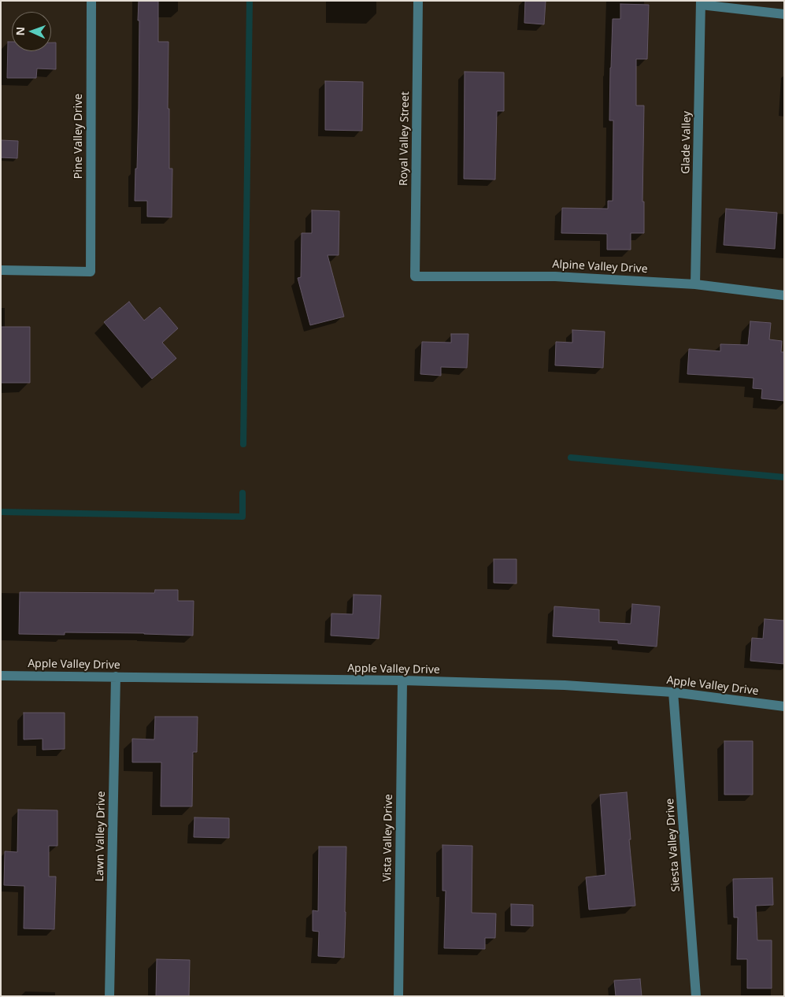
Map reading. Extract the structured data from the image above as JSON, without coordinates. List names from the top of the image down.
{
  "streets": {
    "street": [
      "Pine Valley Drive",
      "Royal Valley Street",
      "Glade Valley",
      "Alpine Valley Drive",
      "Apple Valley Drive",
      "Lawn Valley Drive",
      "Vista Valley Drive",
      "Siesta Valley Drive"
    ]
  },
  "crossings": [
    ["Royal Valley Street", "Alpine Valley Drive"],
    ["Glade Valley", "Alpine Valley Drive"],
    ["Apple Valley Drive", "Lawn Valley Drive"],
    ["Apple Valley Drive", "Vista Valley Drive"],
    ["Apple Valley Drive", "Siesta Valley Drive"]
  ],
  "north": "left"
}
